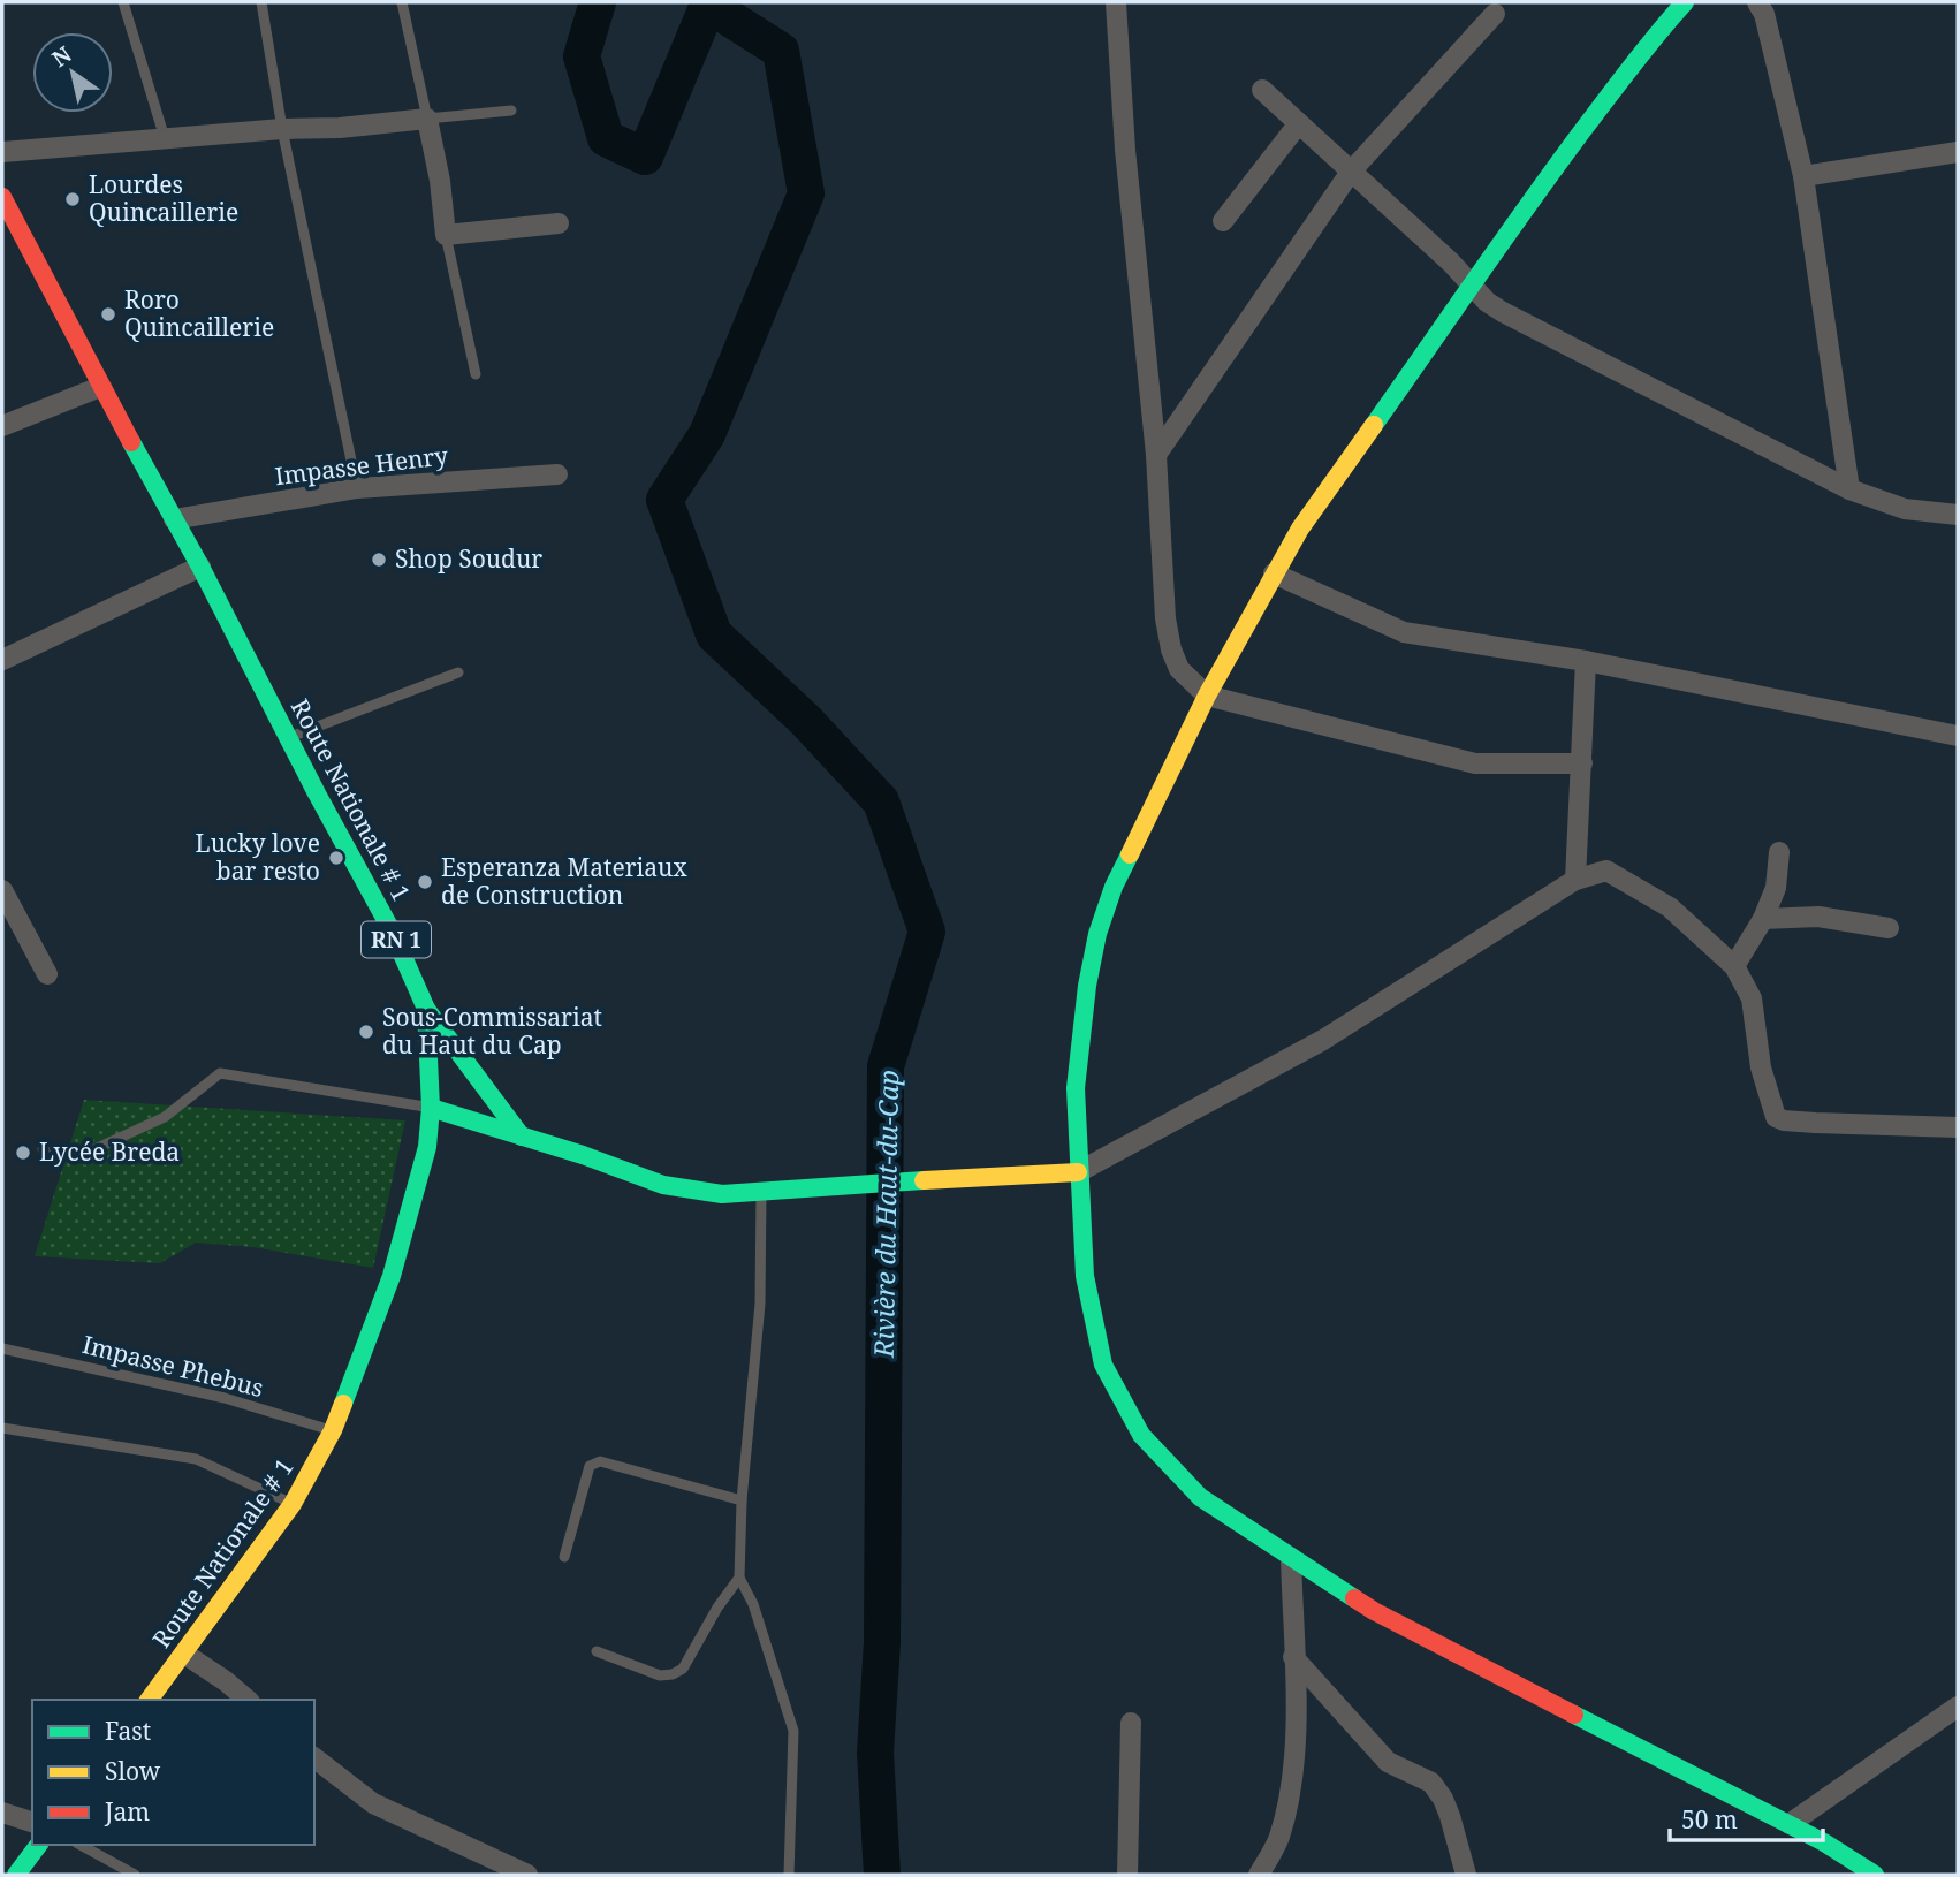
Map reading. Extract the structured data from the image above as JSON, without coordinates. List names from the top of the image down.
{
  "streets": {
    "main road": ["Route Nationale # 1", "RN 1"],
    "street": ["Impasse Henry"],
    "lane": ["Impasse Phebus"]
  },
  "crossings": [
    ["Impasse Henry", "Route Nationale # 1"],
    ["Route Nationale # 1", "Impasse Phebus"]
  ],
  "water": ["Rivière du Haut-du-Cap"],
  "places": [
    "Lourdes Quincaillerie",
    "Roro Quincaillerie",
    "Shop Soudur",
    "Lucky love bar resto",
    "Esperanza Materiaux de Construction",
    "Sous-Commissariat du Haut du Cap",
    "Lycée Breda"
  ],
  "legend": ["Fast", "Slow", "Jam"],
  "scale_bar": "50 m",
  "north": "top left"
}
